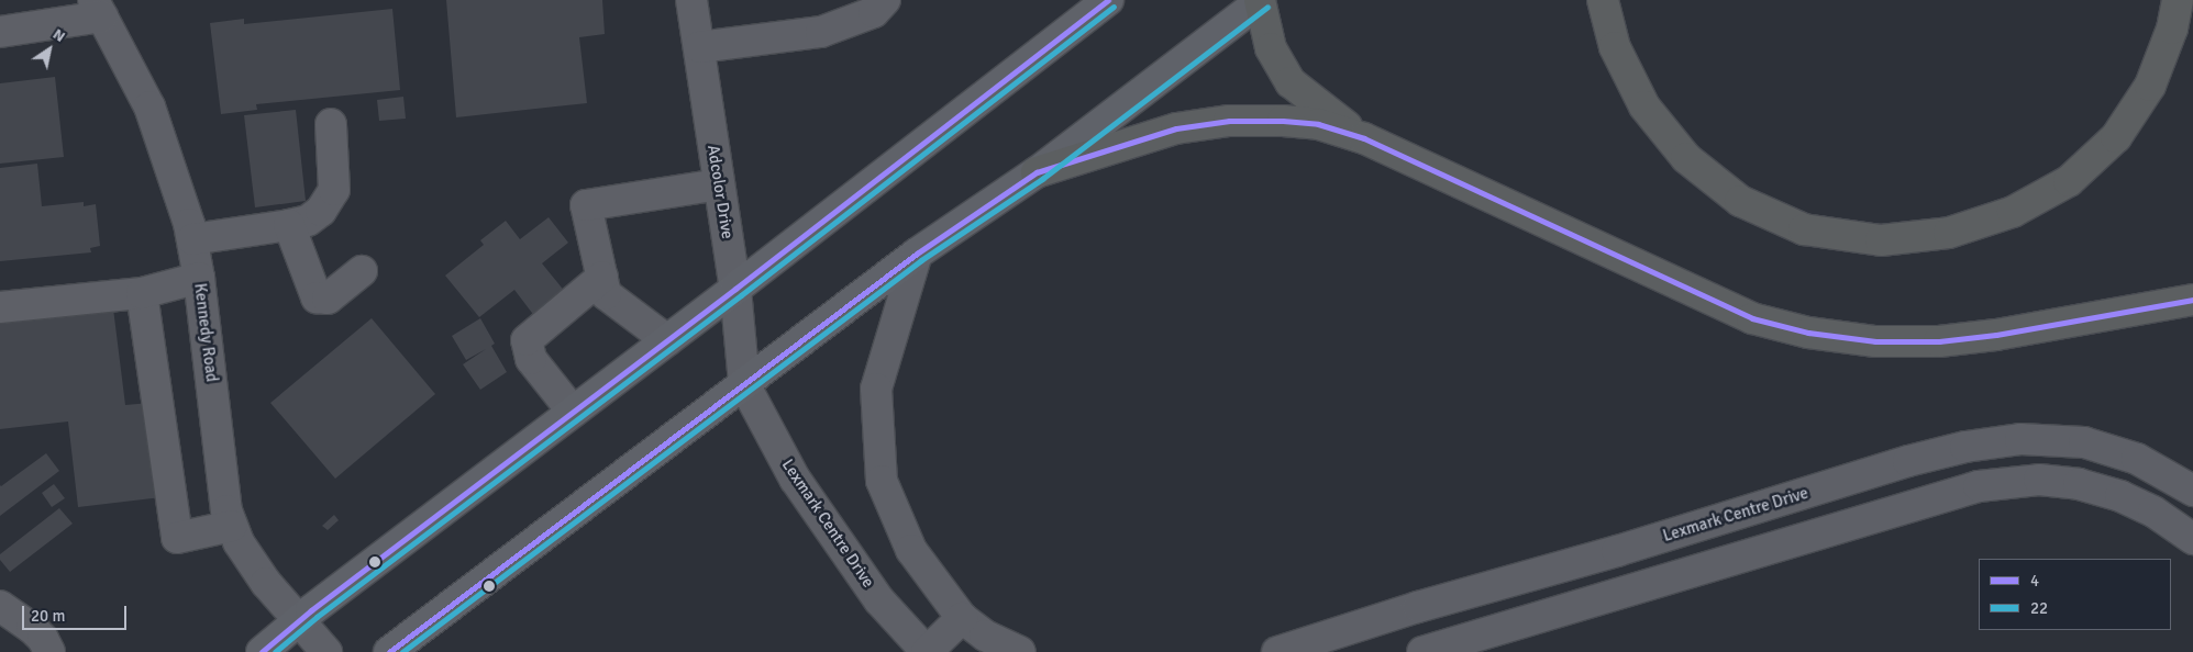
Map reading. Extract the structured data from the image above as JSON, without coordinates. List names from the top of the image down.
{
  "streets": {
    "street": ["Adcolor Drive", "Kennedy Road", "Lexmark Centre Drive"]
  },
  "crossings": [
    ["Adcolor Drive", "Lexmark Centre Drive"]
  ],
  "lines": ["transit line 4", "transit line 22"],
  "legend": ["4", "22"],
  "scale_bar": "20 m",
  "north": "top right"
}
